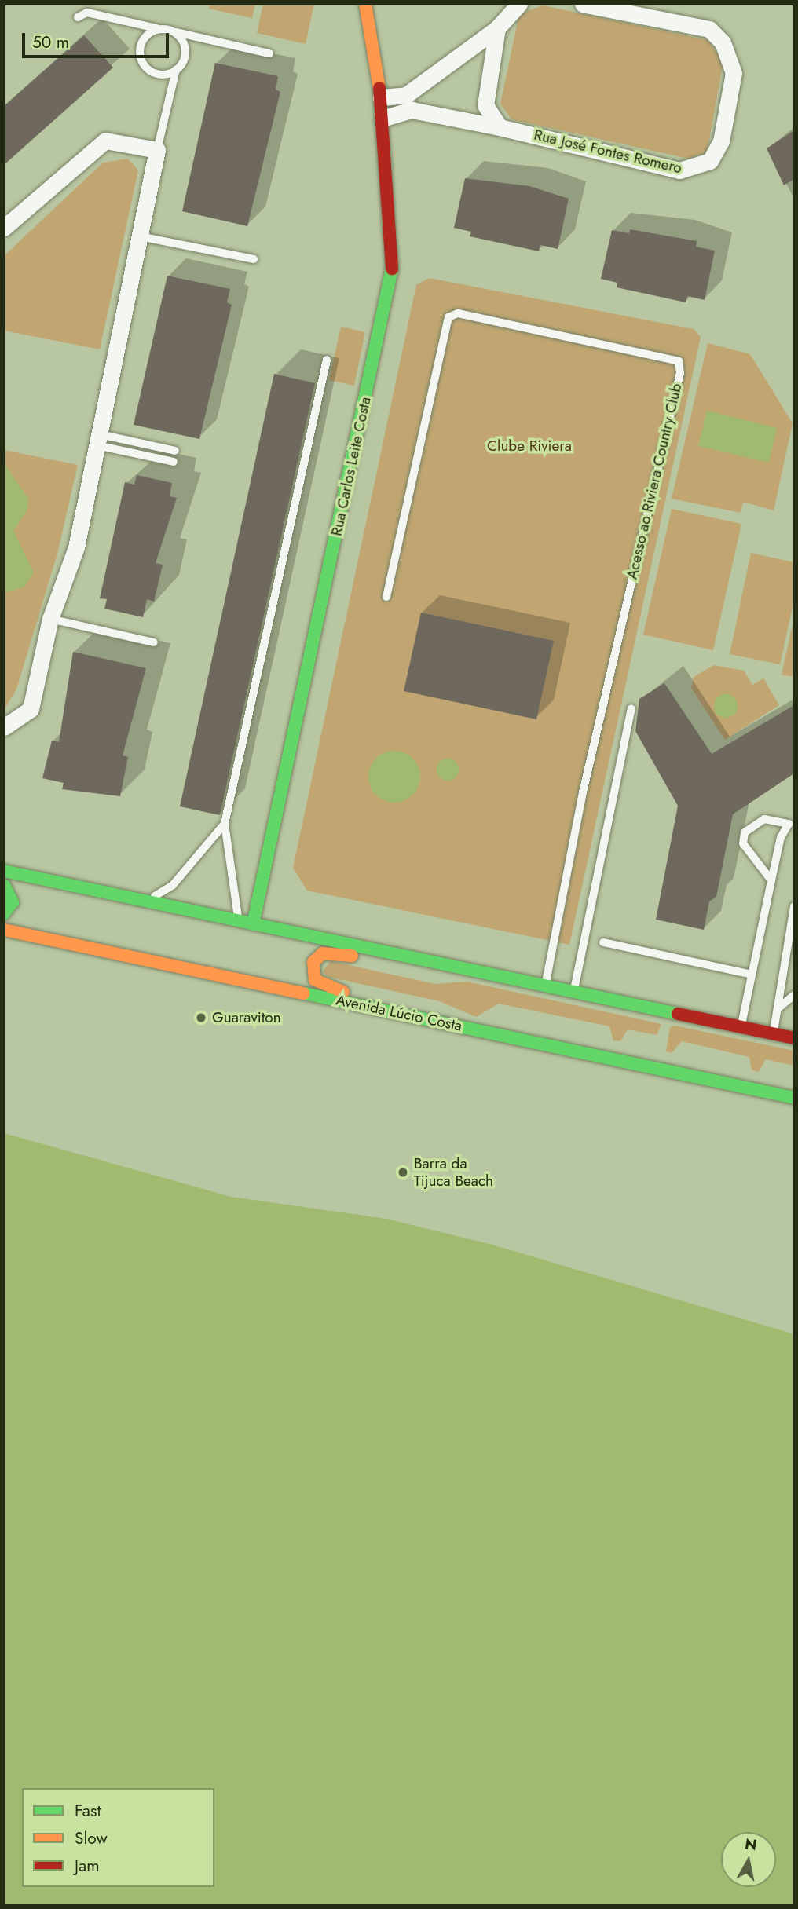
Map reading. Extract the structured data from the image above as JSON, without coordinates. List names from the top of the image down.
{
  "streets": {
    "main road": ["Rua Carlos Leite Costa", "Avenida Lúcio Costa"],
    "street": ["Rua José Fontes Romero"],
    "lane": ["Acesso ao Riviera Country Club"]
  },
  "crossings": [
    ["Rua José Fontes Romero", "Rua Carlos Leite Costa"]
  ],
  "parks": ["Clube Riviera"],
  "places": ["Guaraviton", "Barra da Tijuca Beach"],
  "legend": ["Fast", "Slow", "Jam"],
  "scale_bar": "50 m",
  "north": "top"
}
